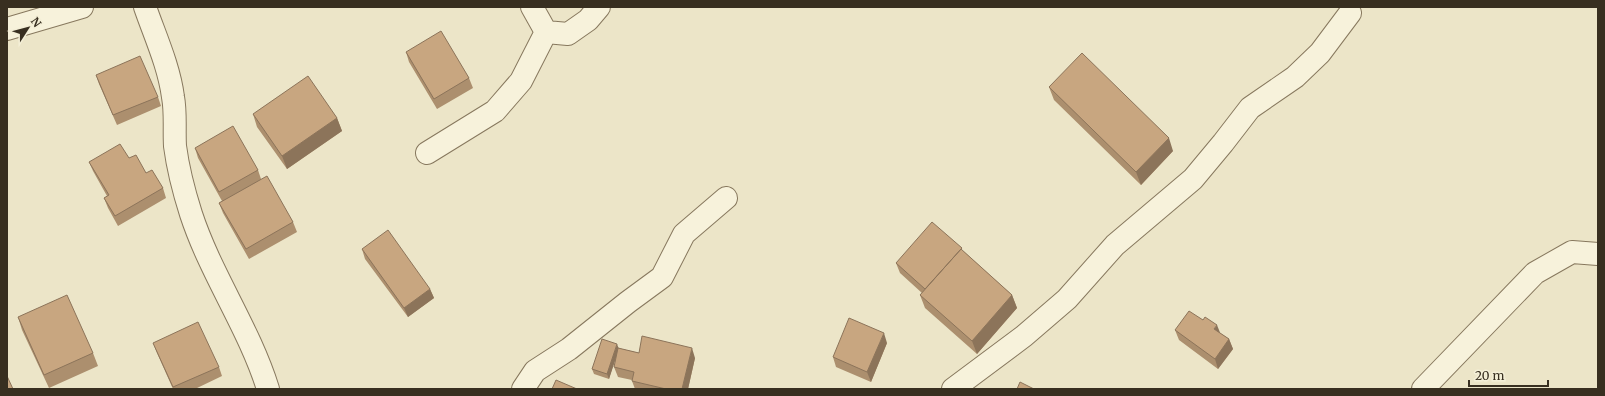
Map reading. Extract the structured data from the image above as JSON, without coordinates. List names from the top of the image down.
{
  "scale_bar": "20 m",
  "north": "top right"
}
